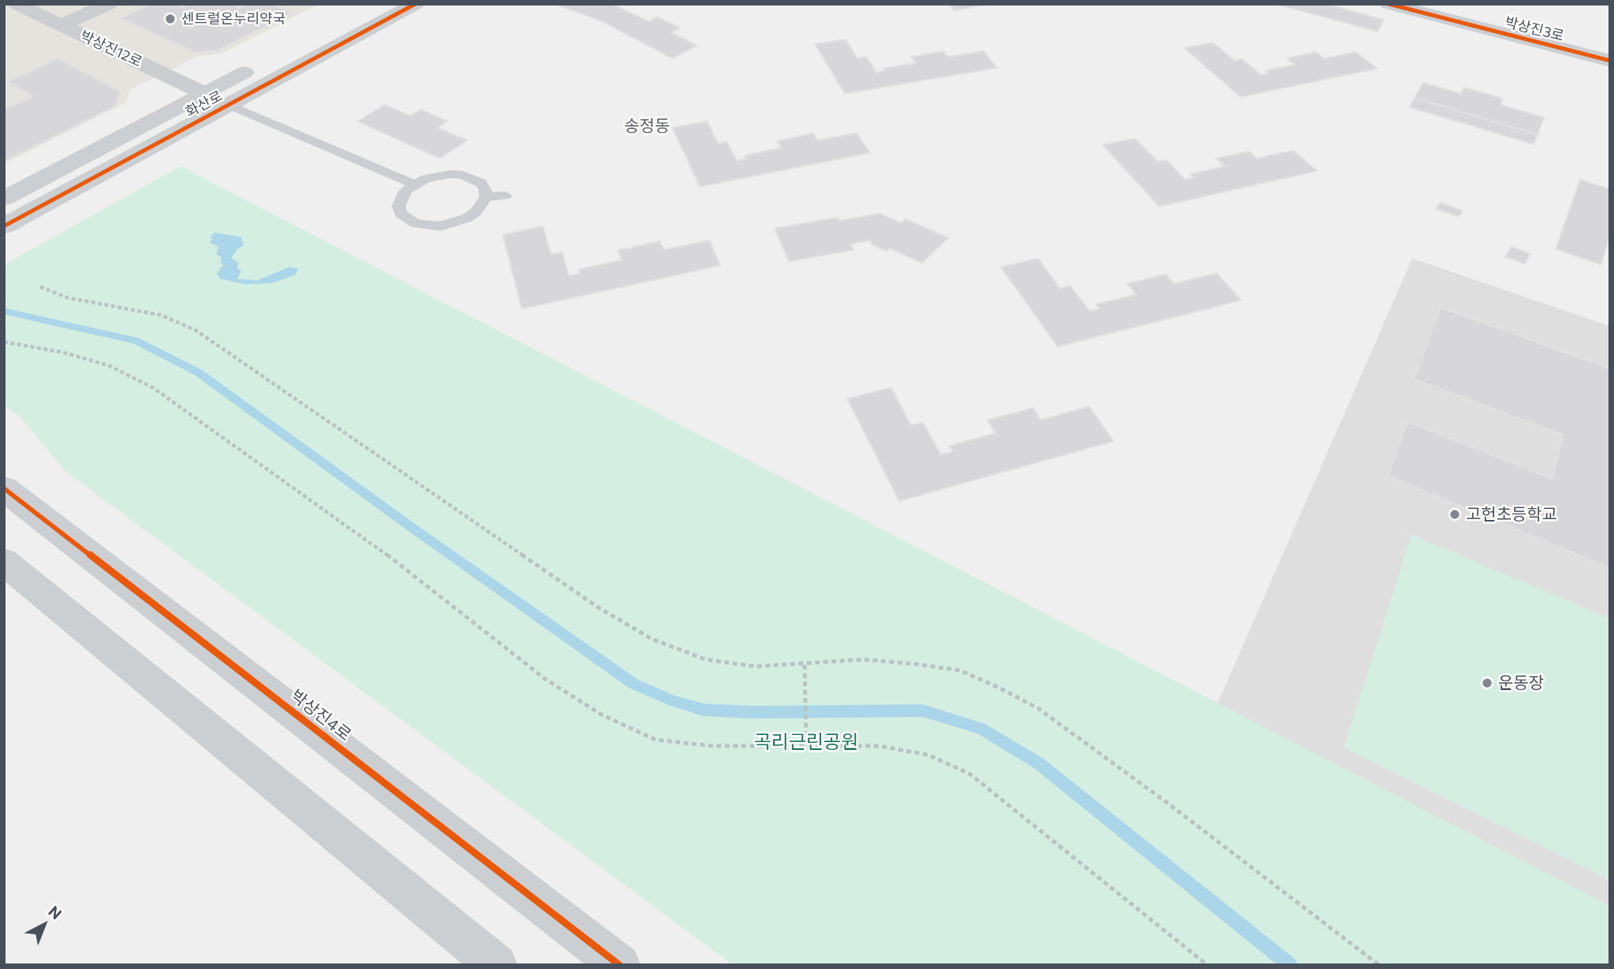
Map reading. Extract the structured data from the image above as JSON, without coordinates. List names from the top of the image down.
{
  "streets": {
    "street": [
      "박상진3로",
      "박상진12로",
      "화산로",
      "박상진4로"
    ]
  },
  "crossings": [
    ["박상진12로", "화산로"]
  ],
  "districts": ["송정동"],
  "parks": ["곡리근린공원"],
  "places": ["센트럴온누리약국", "고헌초등학교", "운동장"],
  "north": "top right"
}
